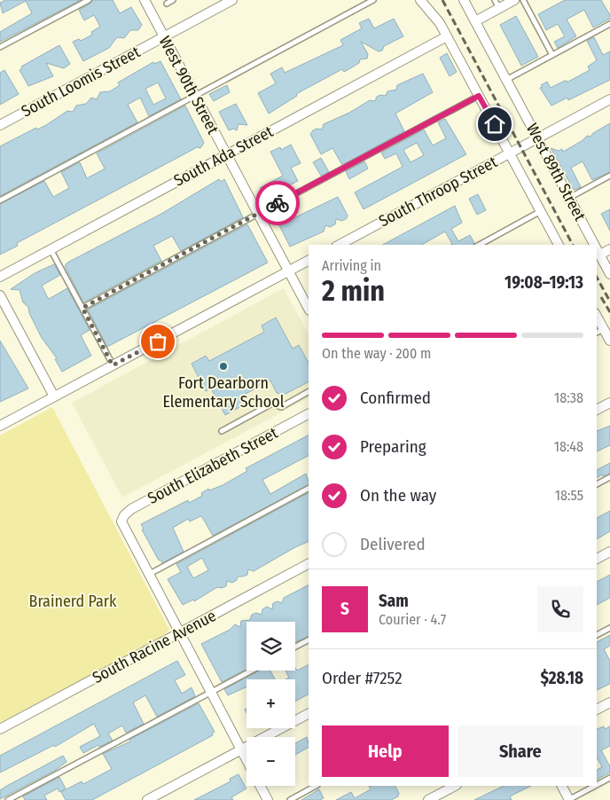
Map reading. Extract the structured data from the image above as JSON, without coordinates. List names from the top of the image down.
{
  "streets": {
    "street": [
      "South Loomis Street",
      "West 90th Street",
      "South Ada Street",
      "West 89th Street",
      "South Throop Street",
      "South Elizabeth Street",
      "South Racine Avenue"
    ]
  },
  "crossings": [
    ["South Loomis Street", "West 90th Street"],
    ["West 90th Street", "South Ada Street"],
    ["South Ada Street", "West 89th Street"],
    ["West 89th Street", "South Throop Street"]
  ],
  "parks": ["Brainerd Park"],
  "places": ["Fort Dearborn Elementary School"],
  "page": {
    "heading": ["2 min", "Arriving in", "19:08–19:13"],
    "panel": [
      "Sam",
      "Courier · 4.7",
      "Order #7252",
      "$28.18"
    ],
    "bar": "On the way · 200 m",
    "list": [
      ["Confirmed", "18:38"],
      ["Preparing", "18:48"],
      ["On the way", "18:55"],
      "Delivered"
    ],
    "round": "S",
    "map_buttons": ["+", "−"],
    "buttons": ["Help", "Share"]
  }
}
